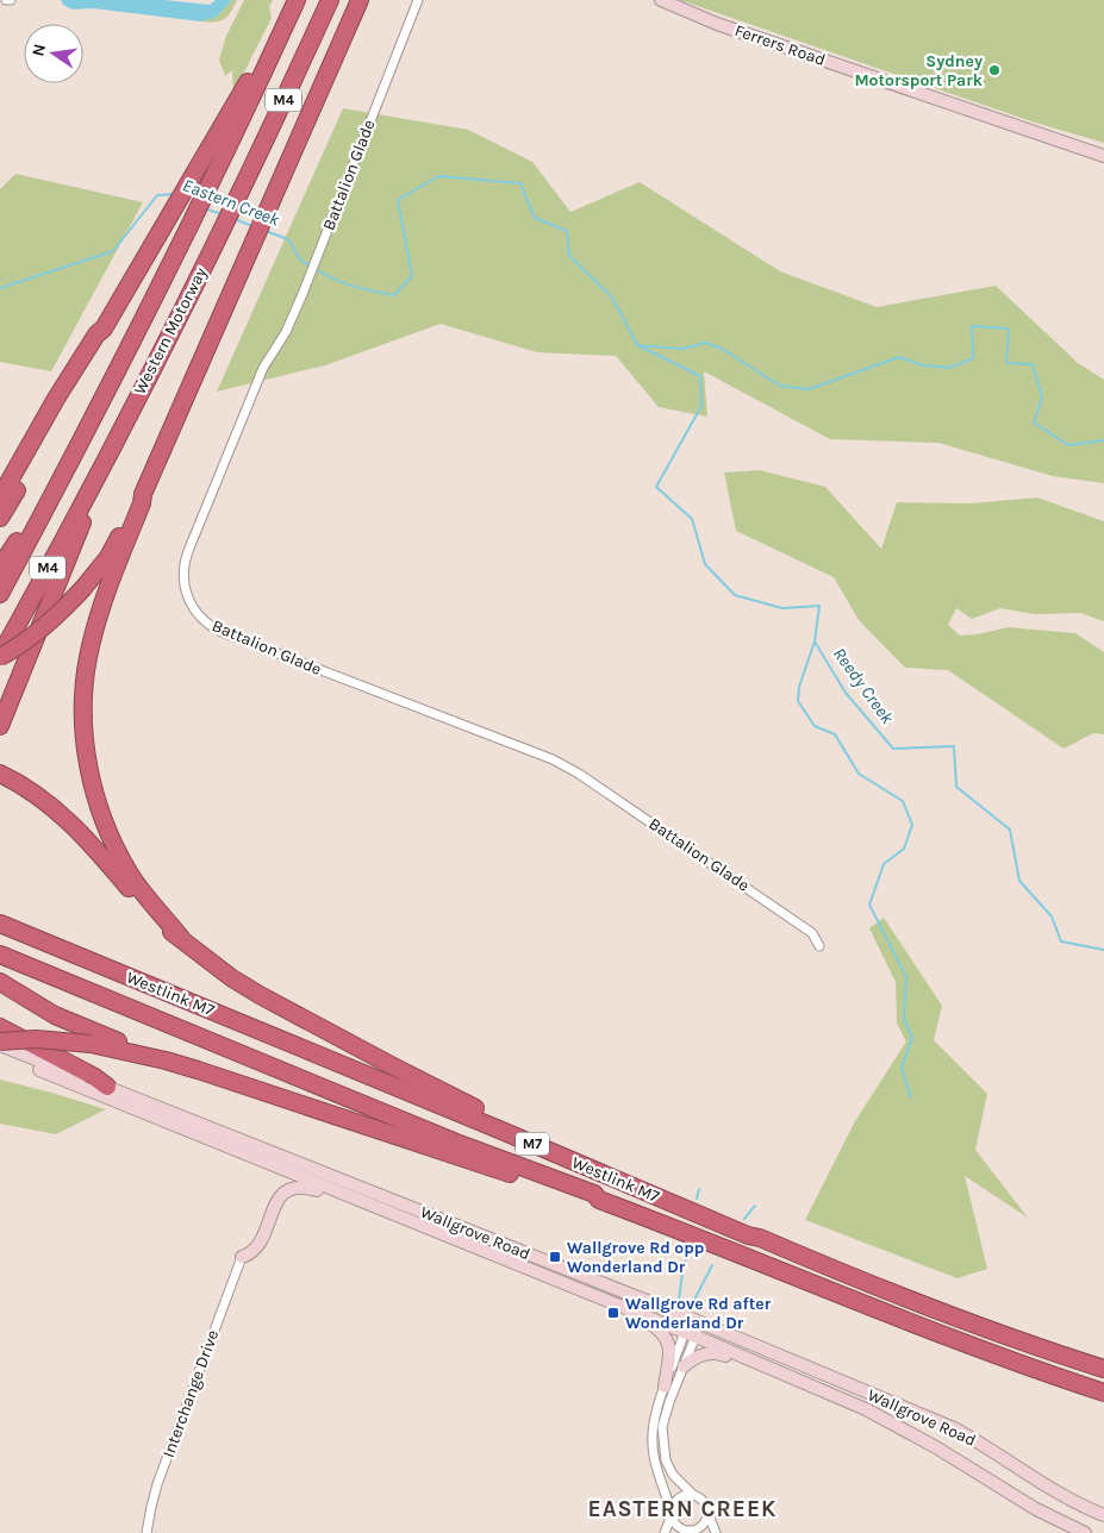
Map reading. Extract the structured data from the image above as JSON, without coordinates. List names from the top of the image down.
{
  "streets": {
    "highway": [
      "M4",
      "Western Motorway",
      "Westlink M7",
      "M7"
    ],
    "main road": ["Ferrers Road", "Wallgrove Road"],
    "street": ["Battalion Glade", "Interchange Drive"]
  },
  "districts": ["EASTERN CREEK"],
  "water": ["Eastern Creek", "Reedy Creek"],
  "places": {
    "other": ["Sydney Motorsport Park"],
    "transit": ["Wallgrove Rd opp Wonderland Dr", "Wallgrove Rd after Wonderland Dr"]
  },
  "north": "left"
}
